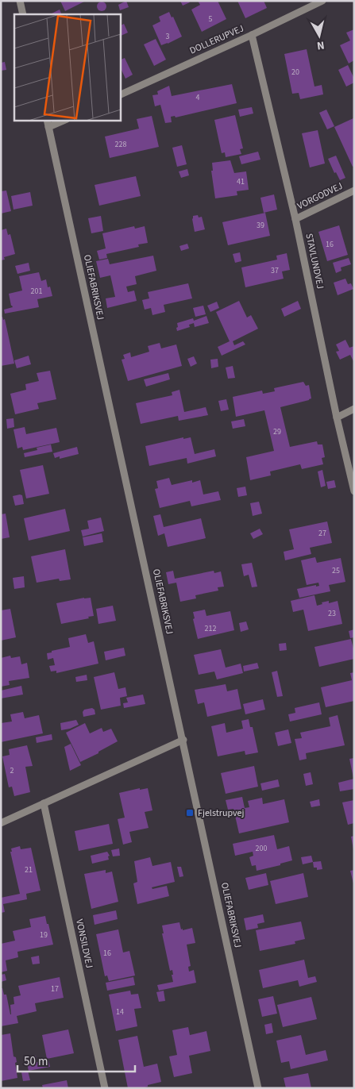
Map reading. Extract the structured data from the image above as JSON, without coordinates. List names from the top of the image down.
{
  "streets": {
    "street": [
      "DOLLERUPVEJ",
      "VORGODVEJ",
      "STAVLUNDVEJ",
      "OLIEFABRIKSVEJ",
      "VONSILDVEJ"
    ]
  },
  "crossings": [
    ["DOLLERUPVEJ", "STAVLUNDVEJ"],
    ["VORGODVEJ", "STAVLUNDVEJ"]
  ],
  "places": {
    "transit": ["Fjelstrupvej"]
  },
  "house_numbers": [
    "5",
    "3",
    "20",
    "4",
    "228",
    "41",
    "39",
    "16",
    "37",
    "201",
    "29",
    "27",
    "25",
    "23",
    "212",
    "2",
    "200",
    "21",
    "19",
    "16",
    "17",
    "14"
  ],
  "scale_bar": "50 m",
  "north": "bottom"
}
